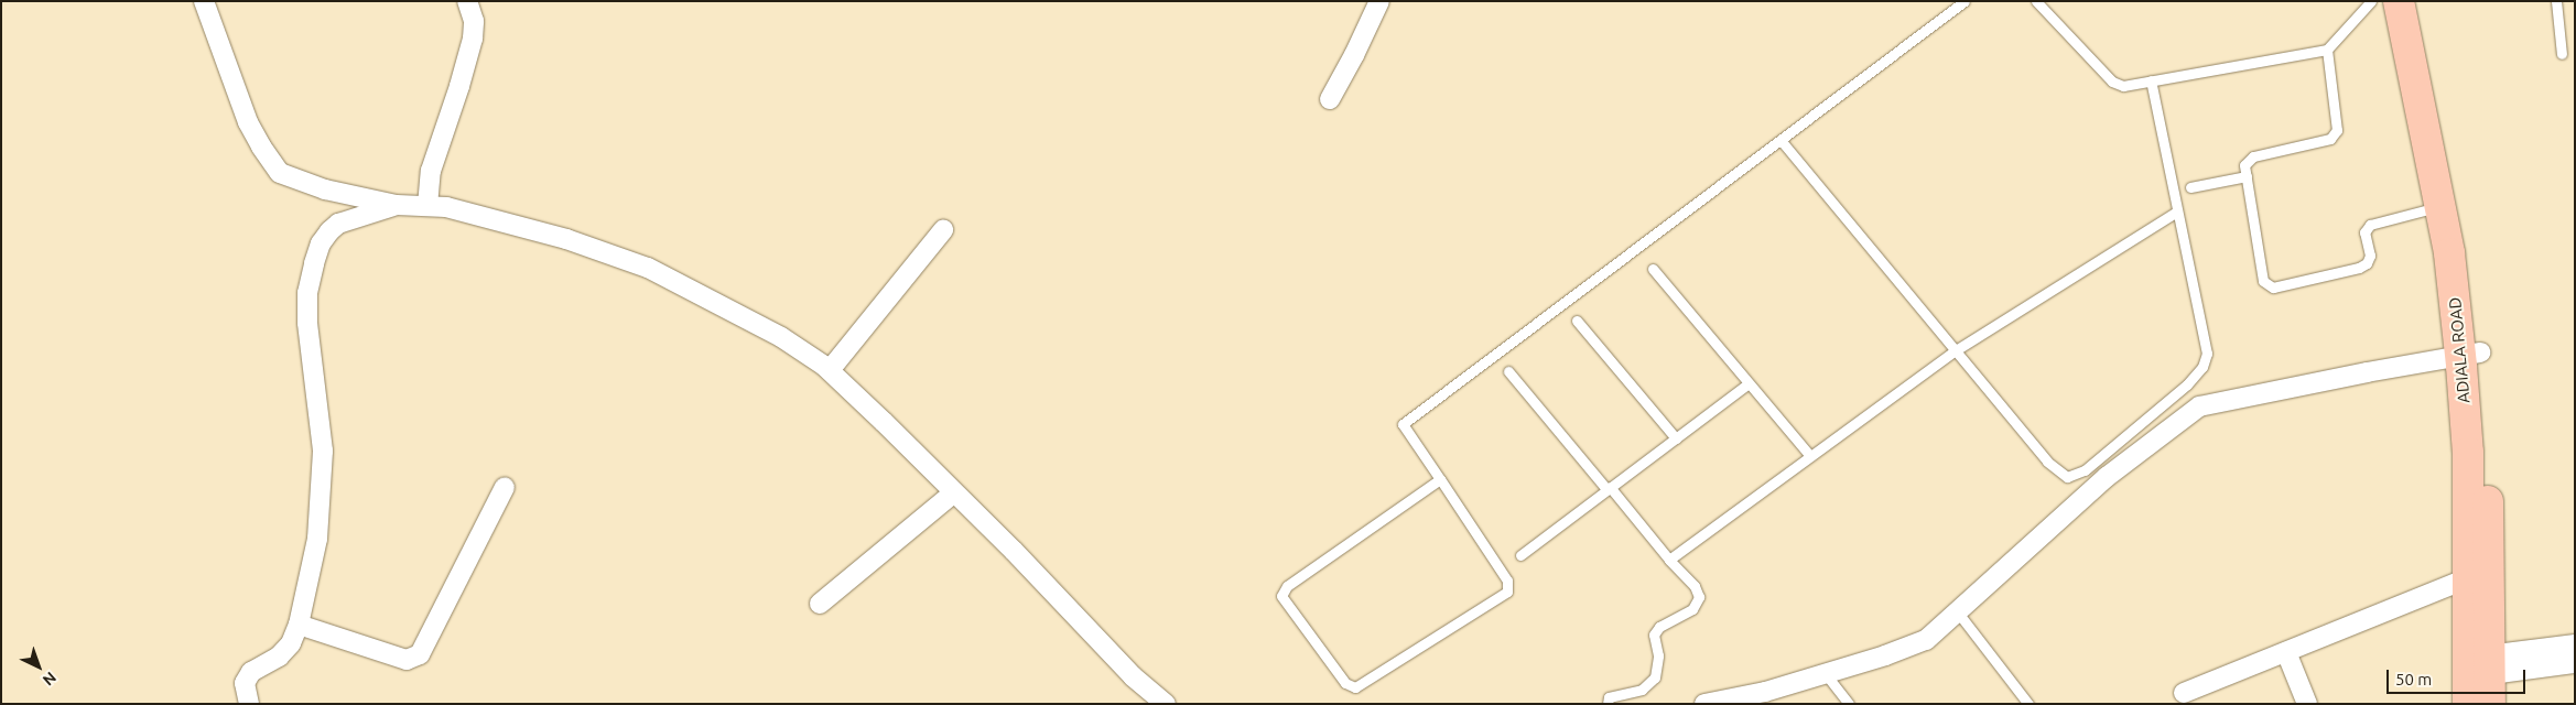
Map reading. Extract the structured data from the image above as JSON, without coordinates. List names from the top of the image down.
{
  "streets": {
    "main road": ["ADIALA ROAD"]
  },
  "scale_bar": "50 m",
  "north": "bottom right"
}
